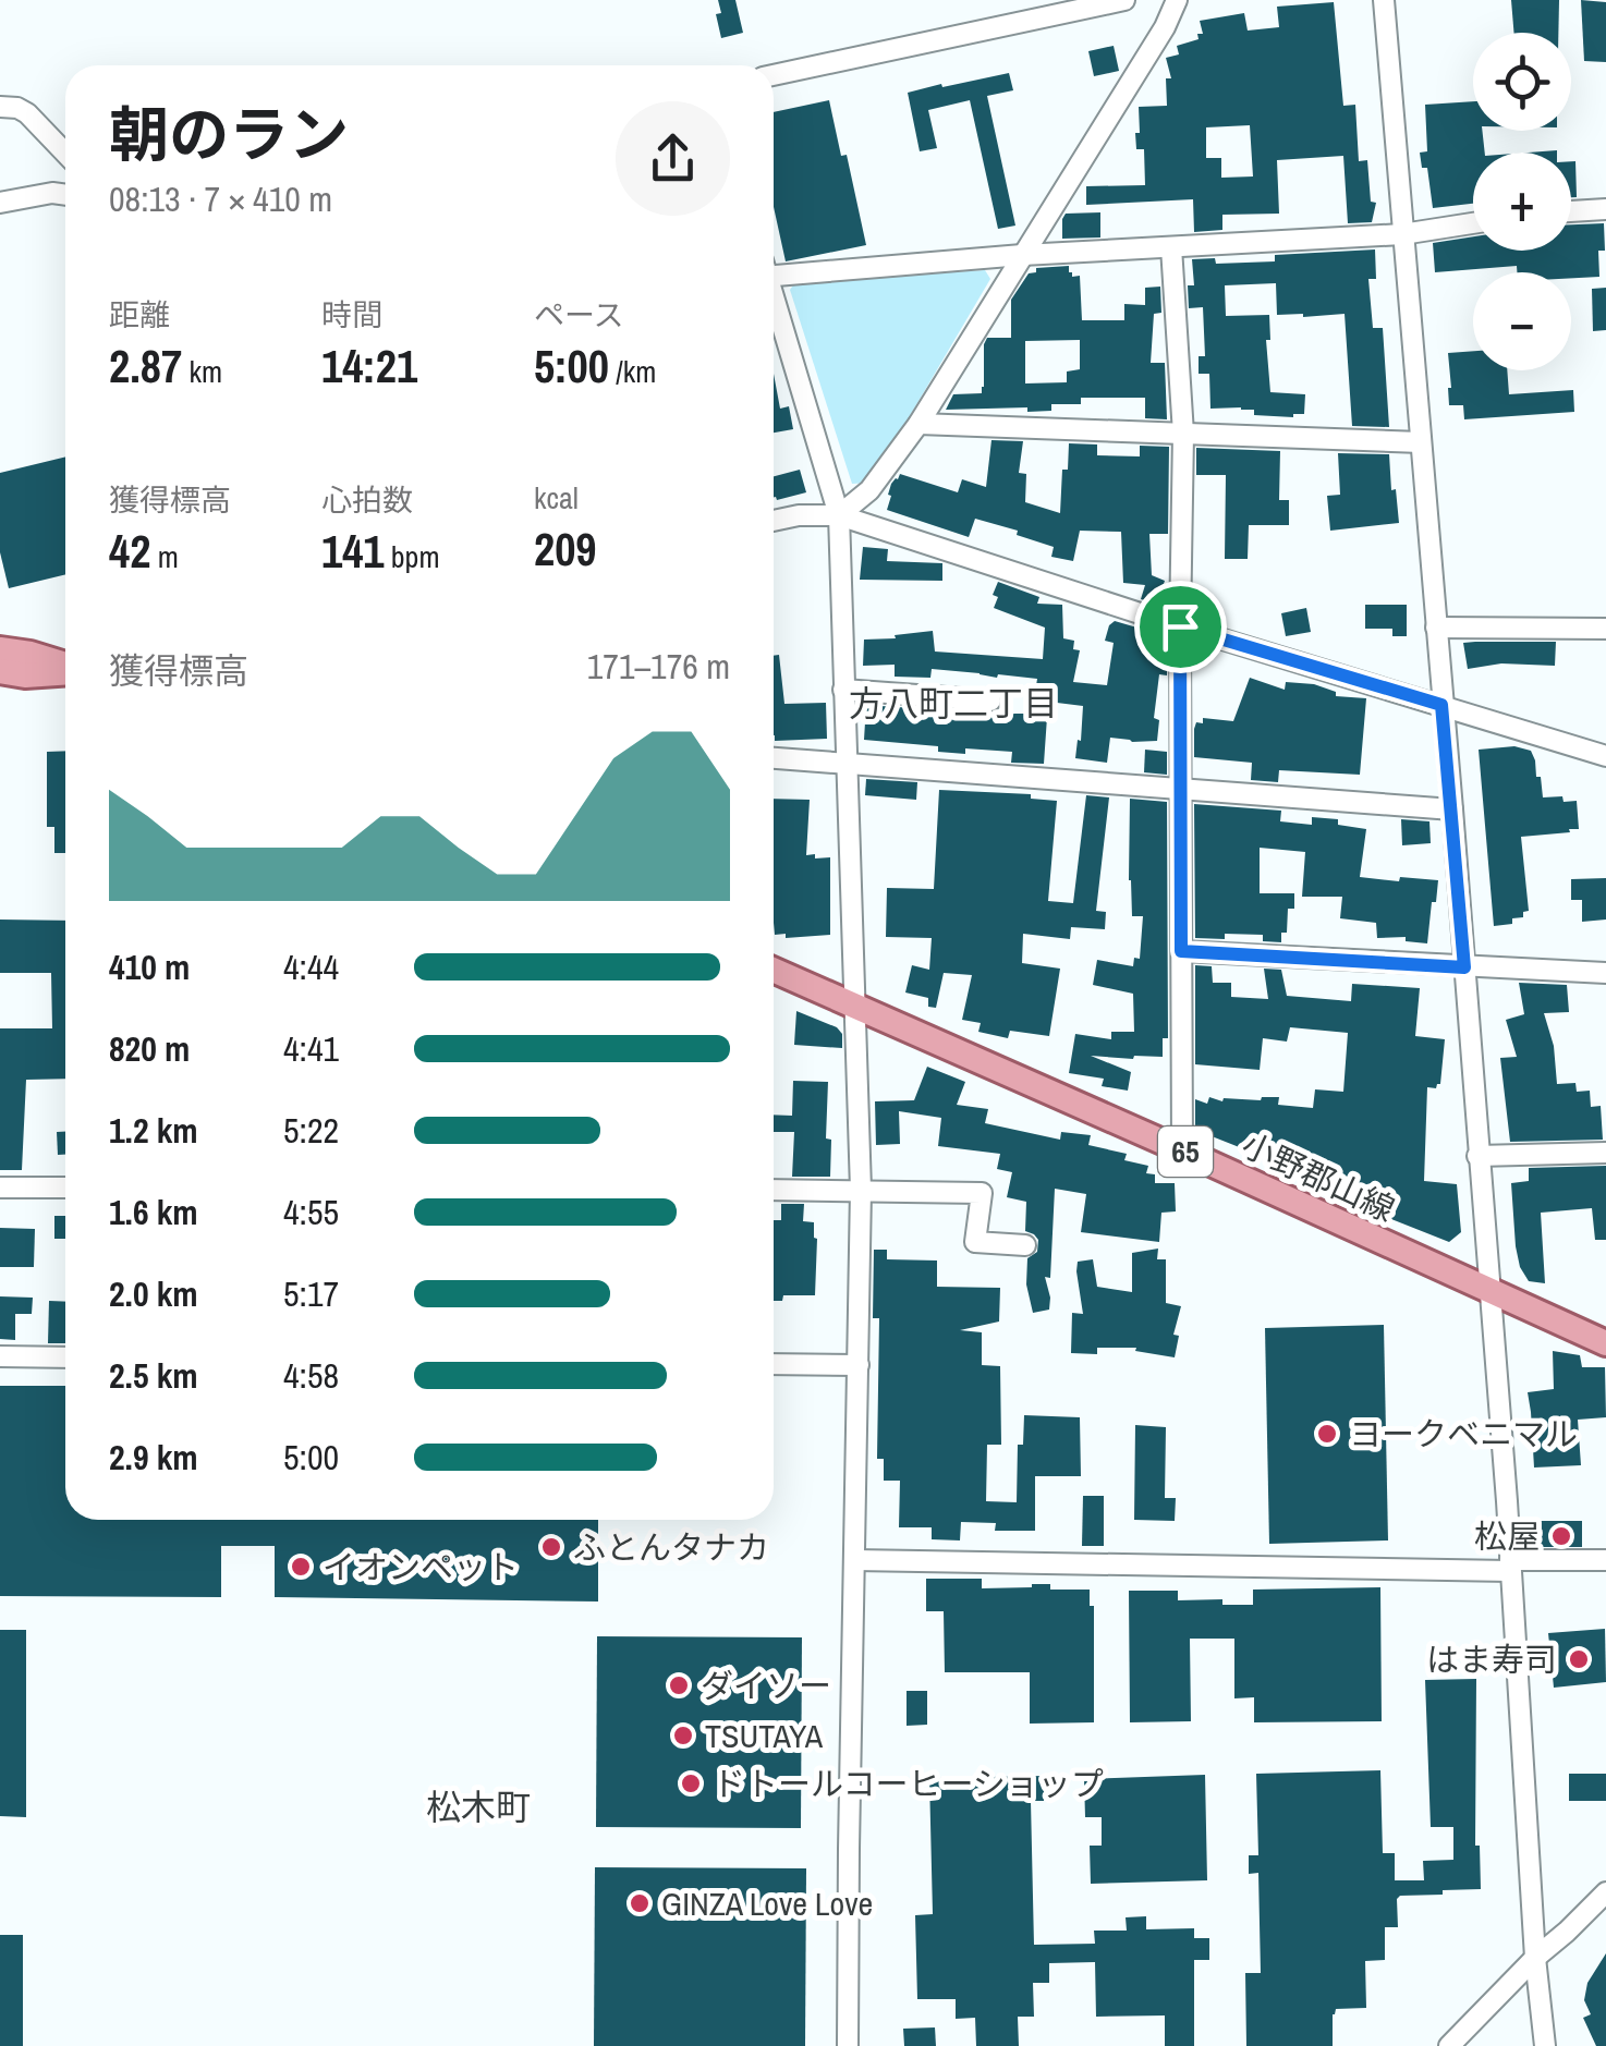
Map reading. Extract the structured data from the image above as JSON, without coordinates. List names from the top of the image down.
{
  "streets": {
    "main road": ["65", "小野郡山線"]
  },
  "districts": ["方八町二丁目", "松木町"],
  "places": [
    "ヨークベニマル",
    "松屋",
    "ふとんタナカ",
    "イオンペット",
    "はま寿司",
    "ダイソー",
    "TSUTAYA",
    "ドトールコーヒーショップ",
    "GINZA Love Love"
  ],
  "page": {
    "map_buttons": ["+", "−"],
    "heading": ["朝のラン", "08:13 · 7 × 410 m"],
    "stats": [
      ["距離", "2.87 km"],
      ["時間", "14:21"],
      ["ペース", "5:00 /km"],
      ["獲得標高", "42 m"],
      ["心拍数", "141 bpm"],
      ["kcal", "209"]
    ],
    "chart": ["獲得標高", "171–176 m"],
    "list": [
      {
        "name": "410 m",
        "note": "4:44"
      },
      {
        "name": "820 m",
        "note": "4:41"
      },
      {
        "name": "1.2 km",
        "note": "5:22"
      },
      {
        "name": "1.6 km",
        "note": "4:55"
      },
      {
        "name": "2.0 km",
        "note": "5:17"
      },
      {
        "name": "2.5 km",
        "note": "4:58"
      },
      {
        "name": "2.9 km",
        "note": "5:00"
      }
    ]
  }
}
